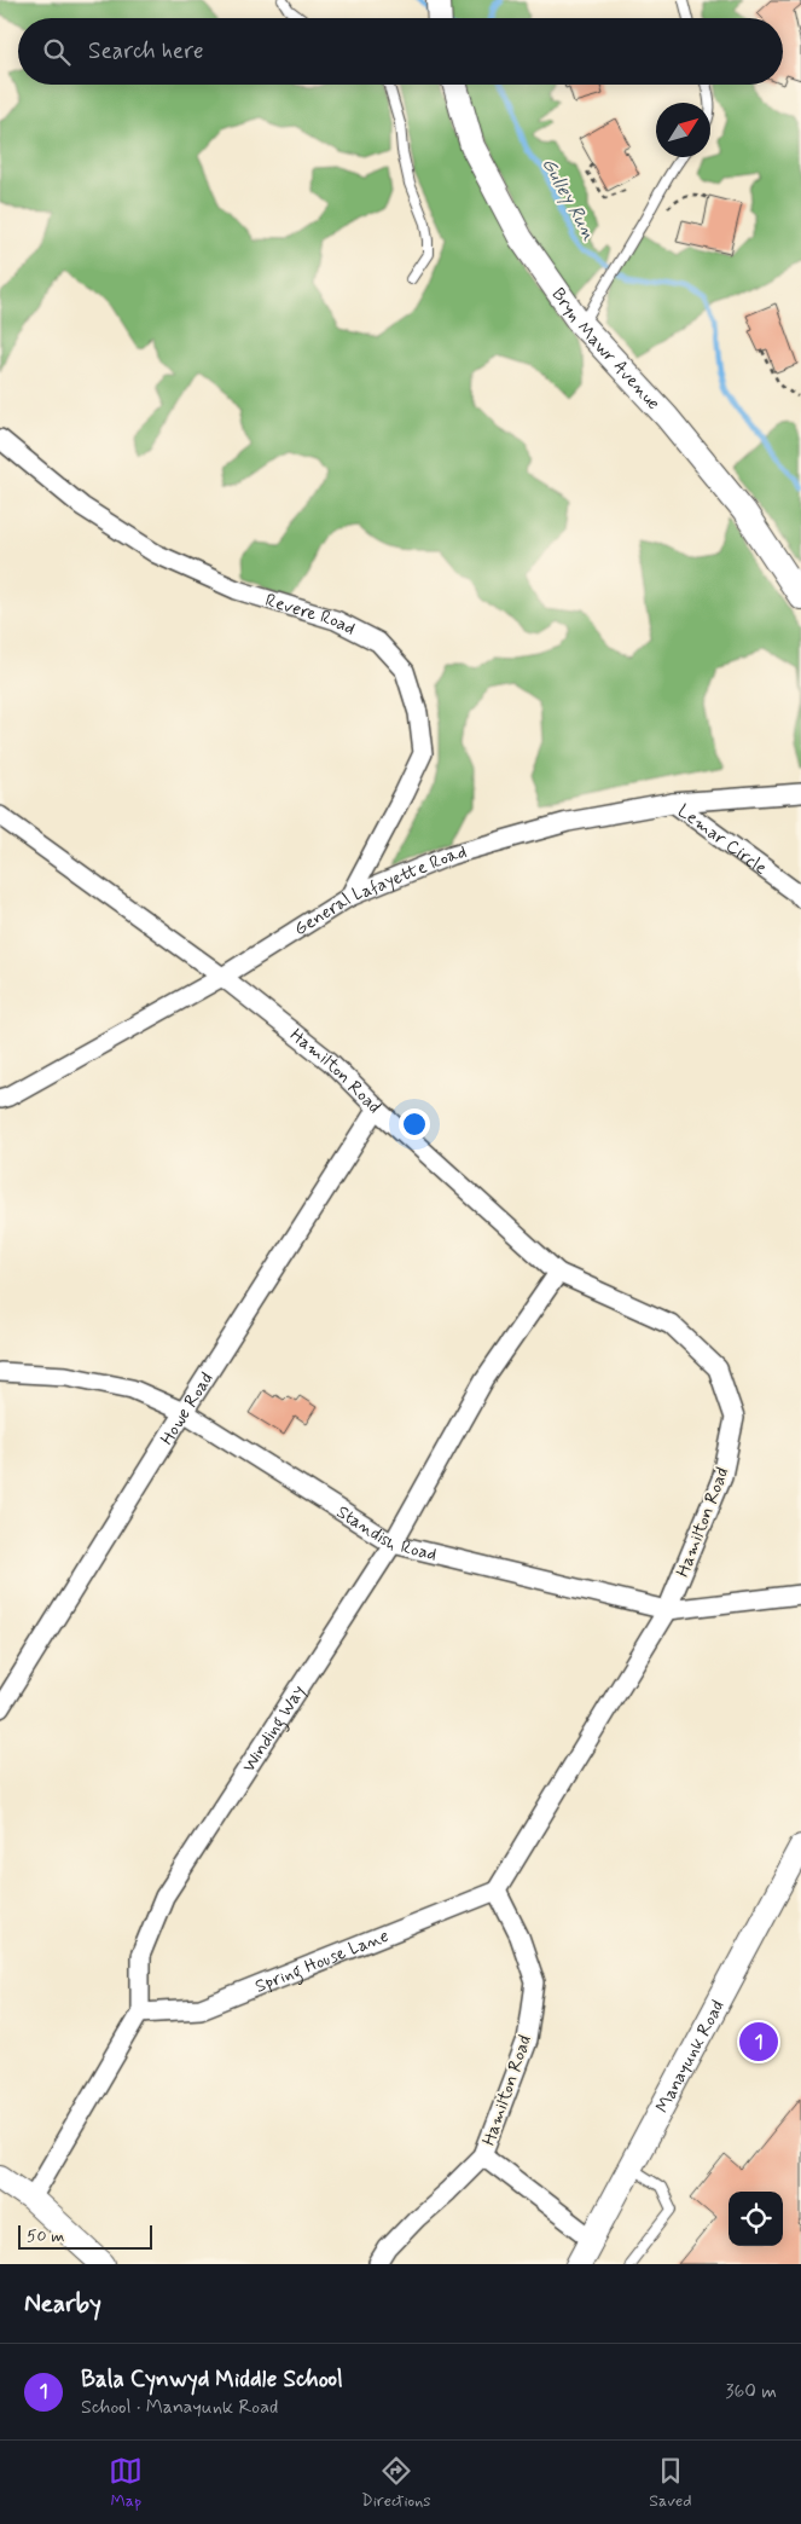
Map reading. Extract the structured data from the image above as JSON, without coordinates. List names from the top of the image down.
{
  "streets": {
    "street": [
      "Bryn Mawr Avenue",
      "Revere Road",
      "Lemar Circle",
      "General Lafayette Road",
      "Hamilton Road",
      "Howe Road",
      "Standish Road",
      "Winding Way",
      "Spring House Lane",
      "Manayunk Road"
    ]
  },
  "crossings": [
    ["Revere Road", "General Lafayette Road"],
    ["Lemar Circle", "General Lafayette Road"],
    ["General Lafayette Road", "Hamilton Road"],
    ["Hamilton Road", "Howe Road"],
    ["Hamilton Road", "Standish Road"],
    ["Hamilton Road", "Winding Way"],
    ["Hamilton Road", "Spring House Lane"],
    ["Howe Road", "Standish Road"],
    ["Standish Road", "Winding Way"],
    ["Winding Way", "Spring House Lane"]
  ],
  "water": ["Gulley Run"],
  "scale_bar": "50 m",
  "north": "top right",
  "page": {
    "search": "Search here",
    "pins": "1",
    "scale": "50 m",
    "heading": "Nearby",
    "list": [
      {
        "mark": "1",
        "name": "Bala Cynwyd Middle School",
        "note": "School · Manayunk Road",
        "value": "360 m"
      }
    ],
    "nav": ["Map", "Directions", "Saved"]
  }
}
